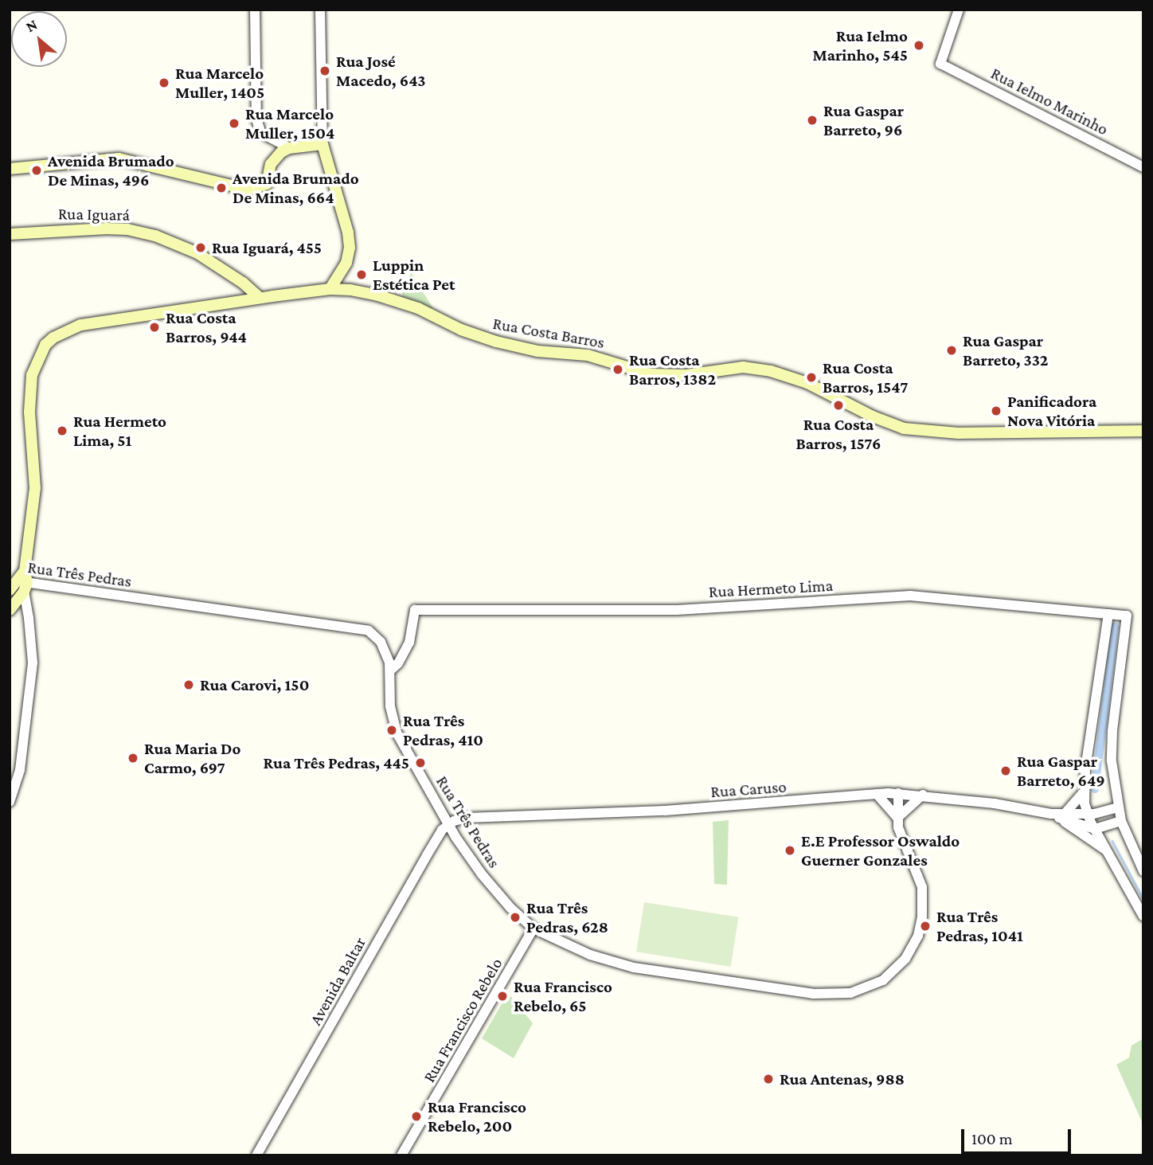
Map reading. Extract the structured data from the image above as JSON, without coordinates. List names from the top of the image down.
{
  "streets": {
    "main road": ["Rua Iguará", "Rua Costa Barros"],
    "street": [
      "Rua Ielmo Marinho",
      "Rua Três Pedras",
      "Rua Hermeto Lima",
      "Rua Caruso",
      "Avenida Baltar",
      "Rua Francisco Rebelo"
    ]
  },
  "crossings": [
    ["Rua Iguará", "Rua Costa Barros"],
    ["Rua Costa Barros", "Rua Três Pedras"],
    ["Rua Três Pedras", "Rua Hermeto Lima"],
    ["Rua Três Pedras", "Rua Caruso"],
    ["Rua Três Pedras", "Avenida Baltar"],
    ["Rua Três Pedras", "Rua Francisco Rebelo"],
    ["Rua Hermeto Lima", "Rua Caruso"],
    ["Rua Caruso", "Avenida Baltar"]
  ],
  "places": [
    "Rua Ielmo Marinho, 545",
    "Rua José Macedo, 643",
    "Rua Marcelo Muller, 1405",
    "Rua Gaspar Barreto, 96",
    "Rua Marcelo Muller, 1504",
    "Avenida Brumado De Minas, 496",
    "Avenida Brumado De Minas, 664",
    "Rua Iguará, 455",
    "Luppin Estética Pet",
    "Rua Costa Barros, 944",
    "Rua Gaspar Barreto, 332",
    "Rua Costa Barros, 1382",
    "Rua Costa Barros, 1547",
    "Rua Costa Barros, 1576",
    "Panificadora Nova Vitória",
    "Rua Hermeto Lima, 51",
    "Rua Carovi, 150",
    "Rua Três Pedras, 410",
    "Rua Maria Do Carmo, 697",
    "Rua Três Pedras, 445",
    "Rua Gaspar Barreto, 649",
    "E.E Professor Oswaldo Guerner Gonzales",
    "Rua Três Pedras, 628",
    "Rua Três Pedras, 1041",
    "Rua Francisco Rebelo, 65",
    "Rua Antenas, 988",
    "Rua Francisco Rebelo, 200"
  ],
  "scale_bar": "100 m",
  "north": "top left"
}
